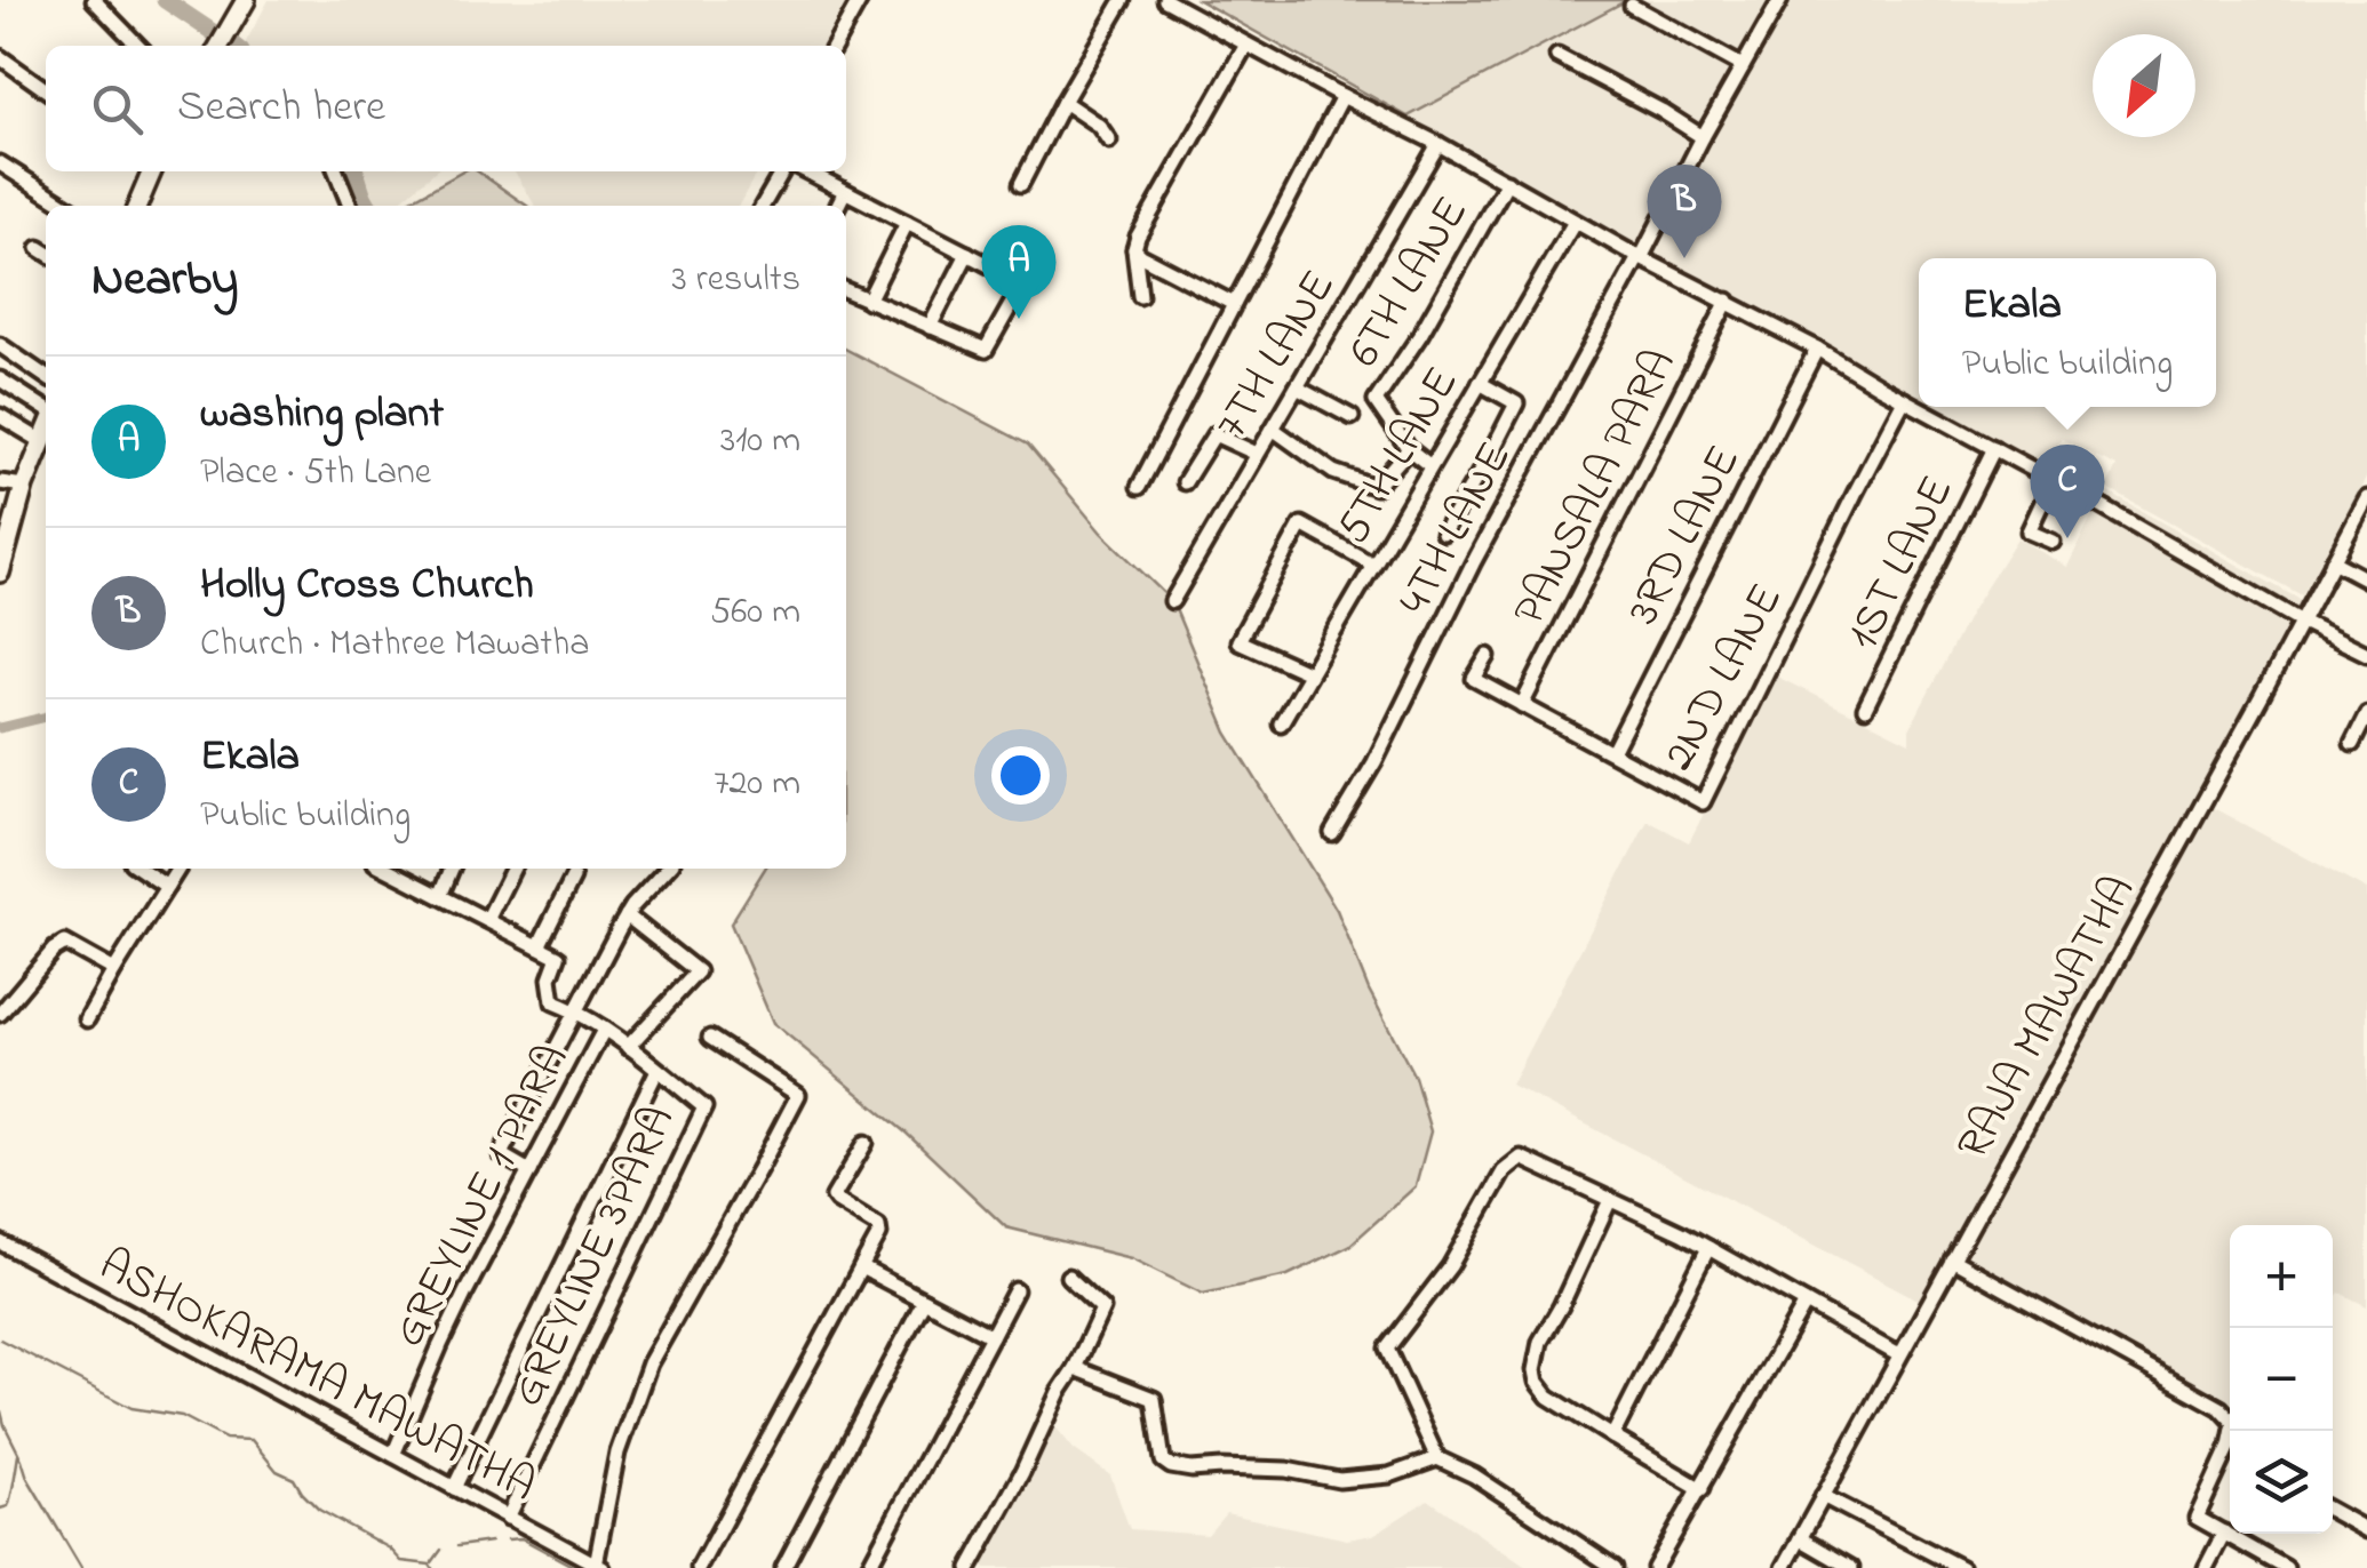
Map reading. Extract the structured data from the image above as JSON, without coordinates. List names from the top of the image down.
{
  "streets": {
    "street": [
      "6TH LANE",
      "7TH LANE",
      "5TH LANE",
      "PANSALA PARA",
      "4TH LANE",
      "3RD LANE",
      "1ST LANE",
      "2ND LANE",
      "RAJA MAWATHA",
      "GREYLINE 1 PARA",
      "GREYLINE 3PARA",
      "ASHOKARAMA MAWATHA"
    ]
  },
  "crossings": [
    ["6TH LANE", "5TH LANE"],
    ["PANSALA PARA", "2ND LANE"],
    ["3RD LANE", "2ND LANE"],
    ["GREYLINE 1 PARA", "GREYLINE 3PARA"],
    ["GREYLINE 1 PARA", "ASHOKARAMA MAWATHA"],
    ["GREYLINE 3PARA", "ASHOKARAMA MAWATHA"]
  ],
  "north": "bottom left",
  "page": {
    "search": "Search here",
    "pins": ["B", "A", "C"],
    "heading": ["Nearby", "3 results"],
    "popup": ["Ekala", "Public building"],
    "list": [
      {
        "mark": "A",
        "name": "washing plant",
        "note": "Place · 5th Lane",
        "value": "310 m"
      },
      {
        "mark": "B",
        "name": "Holly Cross Church",
        "note": "Church · Mathree Mawatha",
        "value": "560 m"
      },
      {
        "mark": "C",
        "name": "Ekala",
        "note": "Public building",
        "value": "720 m"
      }
    ],
    "map_buttons": ["+", "−"]
  }
}
